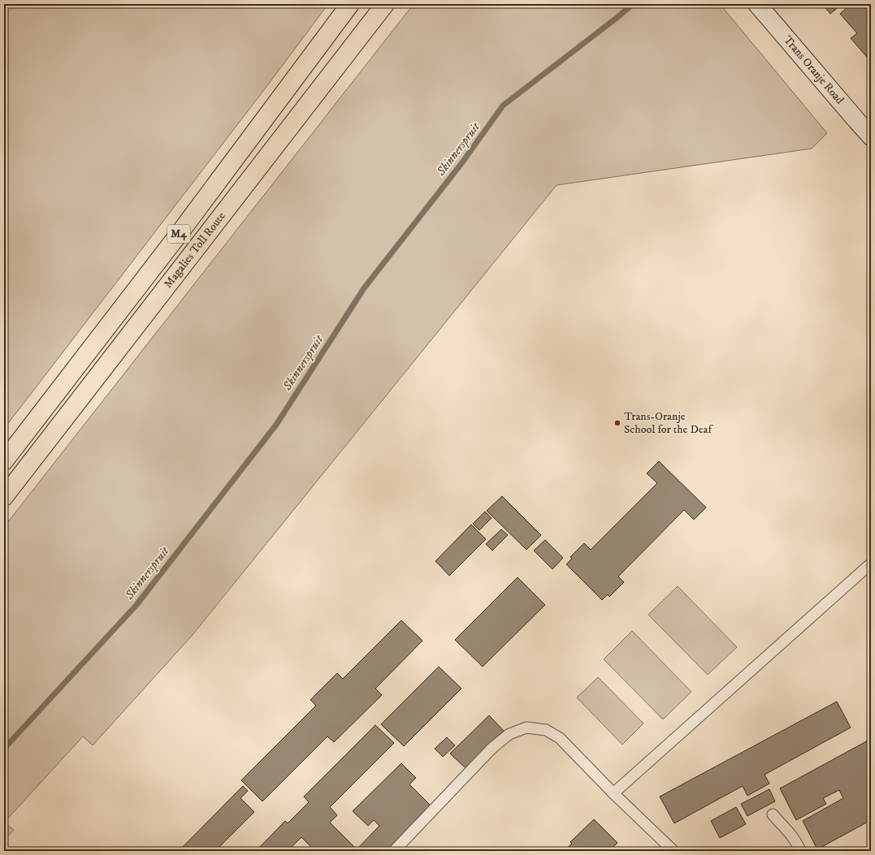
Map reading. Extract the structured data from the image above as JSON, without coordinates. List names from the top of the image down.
{
  "streets": {
    "highway": ["M4", "Magalies Toll Route"],
    "main road": ["Trans Oranje Road"]
  },
  "water": ["Skinnerspruit"],
  "places": ["Trans-Oranje School for the Deaf"]
}
